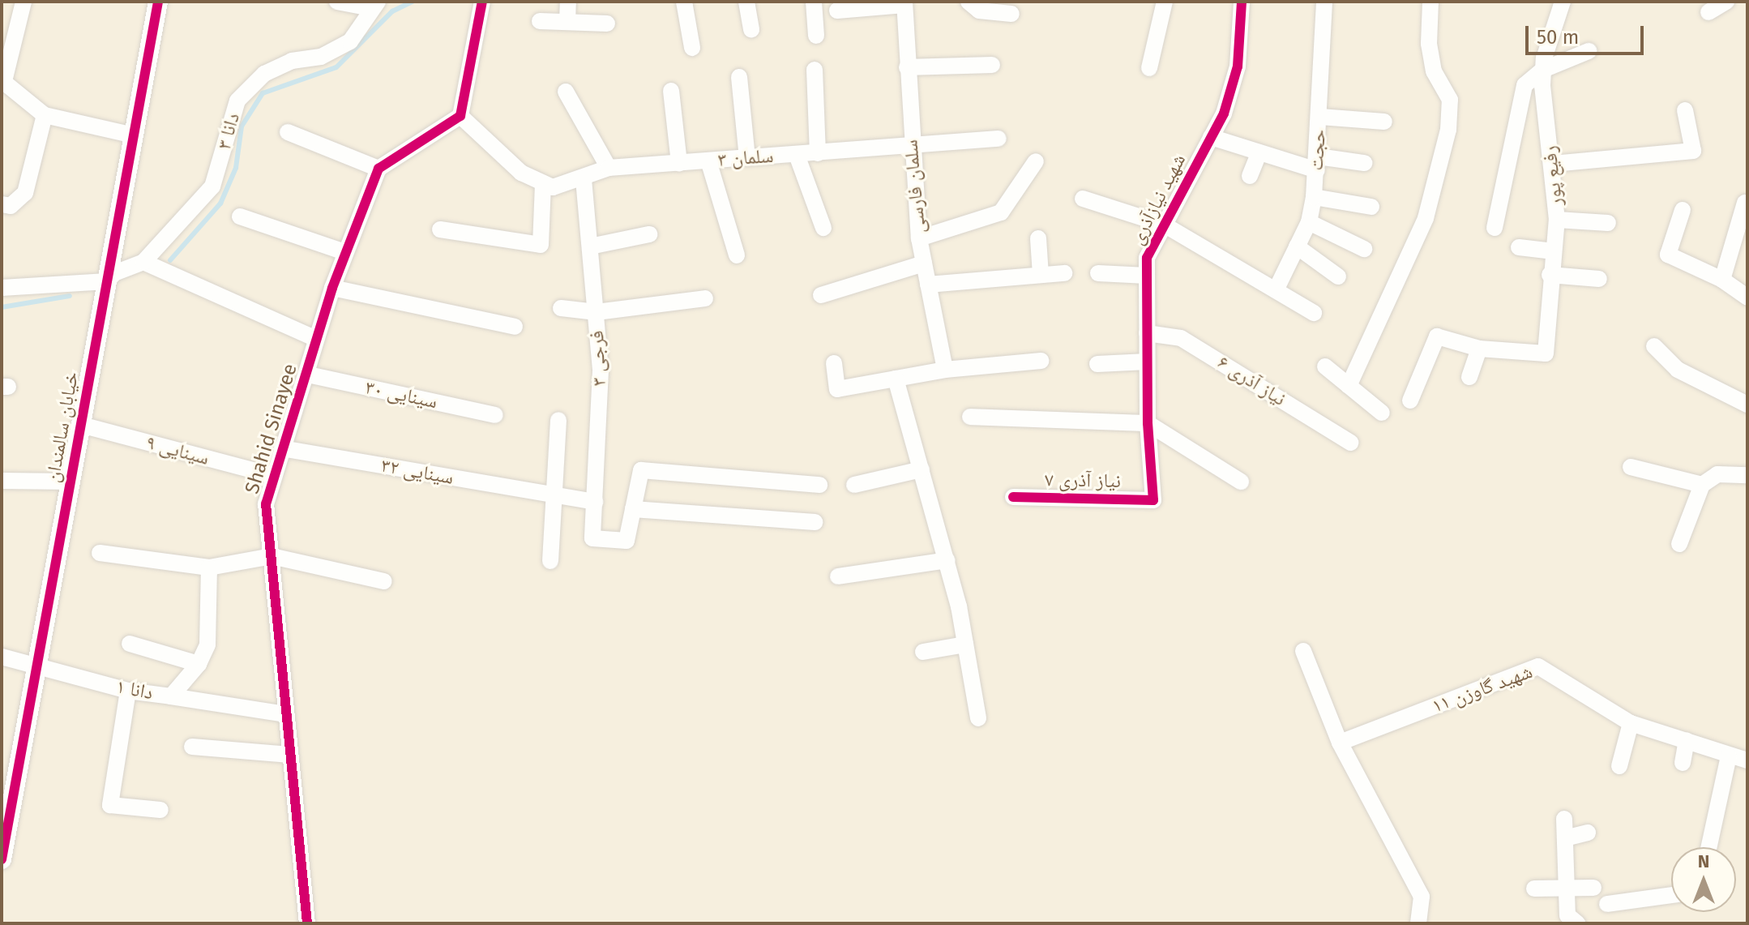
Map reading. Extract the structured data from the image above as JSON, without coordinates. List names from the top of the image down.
{
  "streets": {
    "street": [
      "دانا ۳",
      "حجت",
      "سلمان ۳",
      "رفیع پور",
      "سلمان فارسی",
      "شهید نیازآذری",
      "فرجی ۳",
      "نیاز آذری ۶",
      "سینایی ۳۰",
      "خیابان سالمندان",
      "Shahid Sinayee",
      "سینایی ۹",
      "سینایی ۳۲",
      "نیاز آذری ۷",
      "شهید گاوزن ۱۱",
      "دانا ۱"
    ]
  },
  "crossings": [
    ["دانا ۳", "خیابان سالمندان"],
    ["سلمان ۳", "سلمان فارسی"],
    ["سلمان ۳", "فرجی ۳"],
    ["شهید نیازآذری", "نیاز آذری ۶"],
    ["شهید نیازآذری", "نیاز آذری ۷"],
    ["فرجی ۳", "سینایی ۳۲"],
    ["سینایی ۳۰", "Shahid Sinayee"],
    ["خیابان سالمندان", "سینایی ۹"],
    ["خیابان سالمندان", "دانا ۱"],
    ["Shahid Sinayee", "سینایی ۹"],
    ["Shahid Sinayee", "سینایی ۳۲"]
  ],
  "scale_bar": "50 m",
  "north": "top"
}
